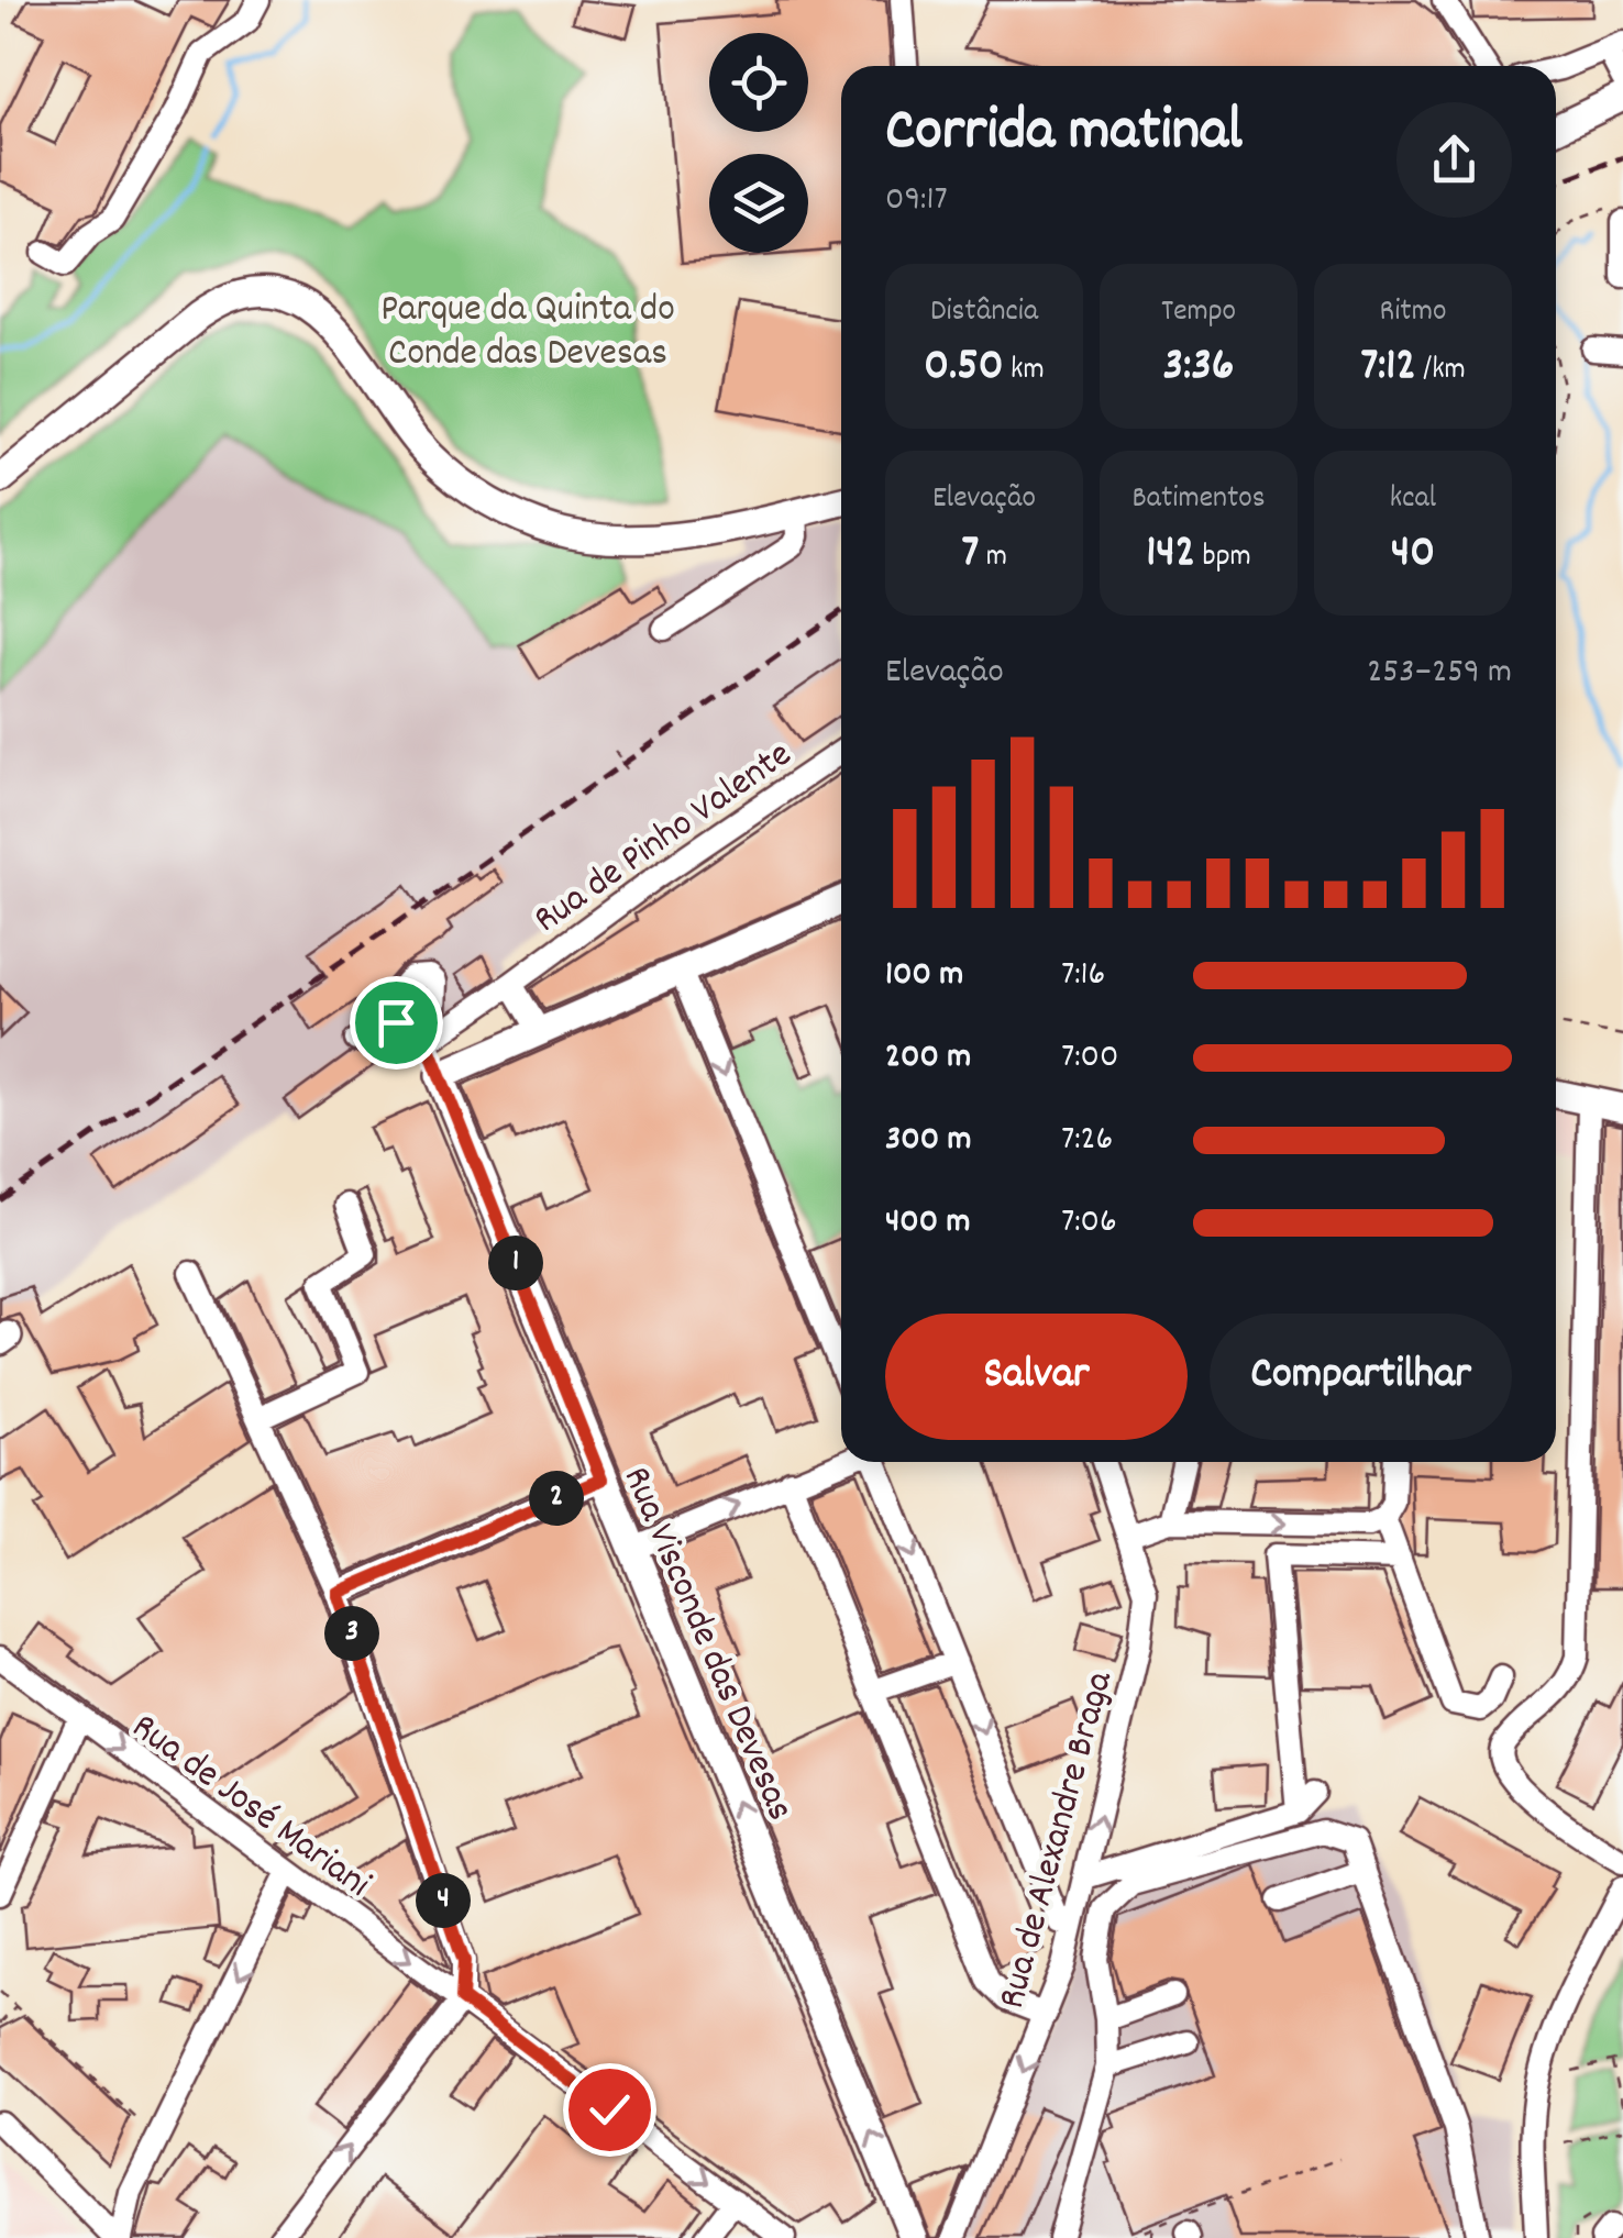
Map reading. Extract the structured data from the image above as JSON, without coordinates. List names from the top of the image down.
{
  "streets": {
    "main road": ["Rua Visconde das Devesas"],
    "street": ["Rua de Pinho Valente", "Rua de José Mariani", "Rua de Alexandre Braga"]
  },
  "one_way": ["Rua Visconde das Devesas", "Rua de José Mariani"],
  "parks": ["Parque da Quinta do Conde das Devesas"],
  "page": {
    "heading": ["Corrida matinal", "09:17"],
    "stats": [
      ["Distância", "0.50 km"],
      ["Tempo", "3:36"],
      ["Ritmo", "7:12 /km"],
      ["Elevação", "7 m"],
      ["Batimentos", "142 bpm"],
      ["kcal", "40"]
    ],
    "chart": ["Elevação", "253–259 m"],
    "list": [
      {
        "name": "100 m",
        "note": "7:16"
      },
      {
        "name": "200 m",
        "note": "7:00"
      },
      {
        "name": "300 m",
        "note": "7:26"
      },
      {
        "name": "400 m",
        "note": "7:06"
      }
    ],
    "pins": [
      "1",
      "2",
      "3",
      "4"
    ],
    "buttons": ["Salvar", "Compartilhar"]
  }
}
